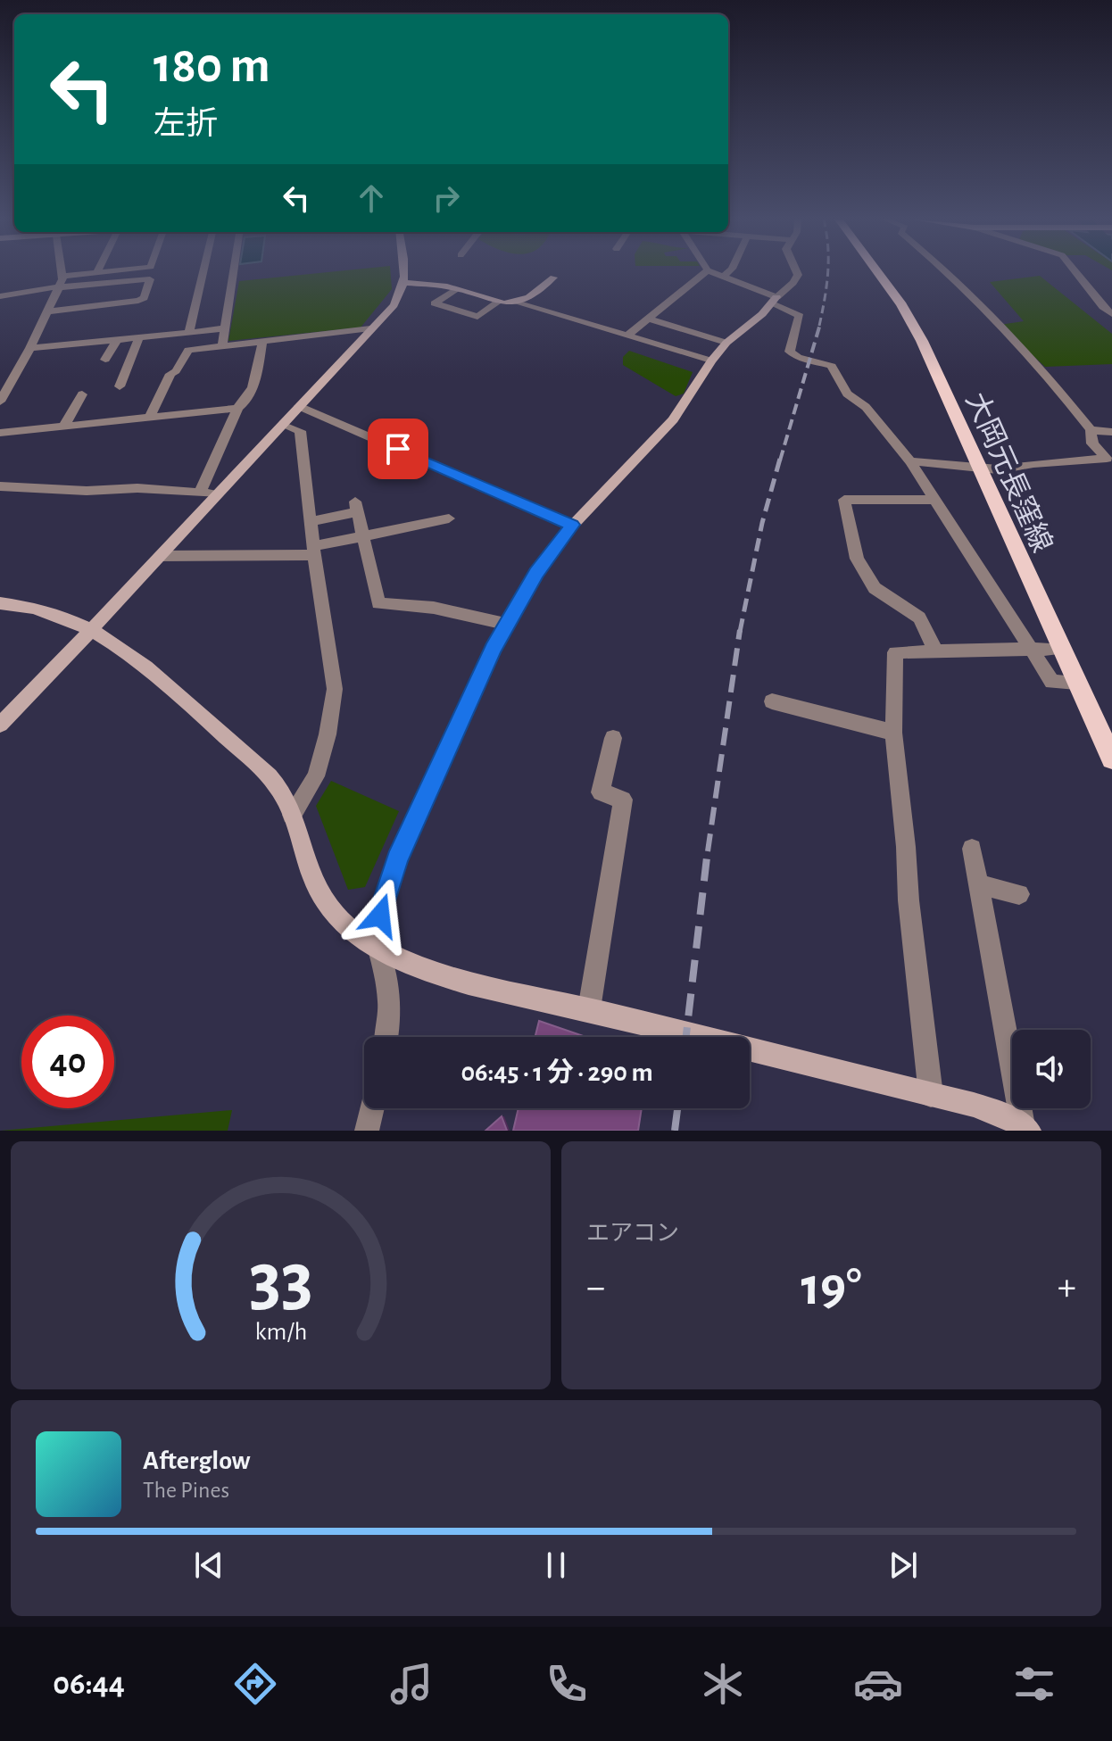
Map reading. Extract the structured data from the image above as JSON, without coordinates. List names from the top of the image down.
{
  "streets": {
    "main road": ["大岡元長窪線"]
  },
  "page": {
    "turn": ["180 m", "左折"],
    "limit": "40",
    "trip": "06:45 · 1 分 · 290 m",
    "tile": "エアコン",
    "heat": ["−", "19°", "+"],
    "song": ["Afterglow", "The Pines"],
    "tabs": "06:44",
    "gauge": ["33", "km/h"]
  }
}
